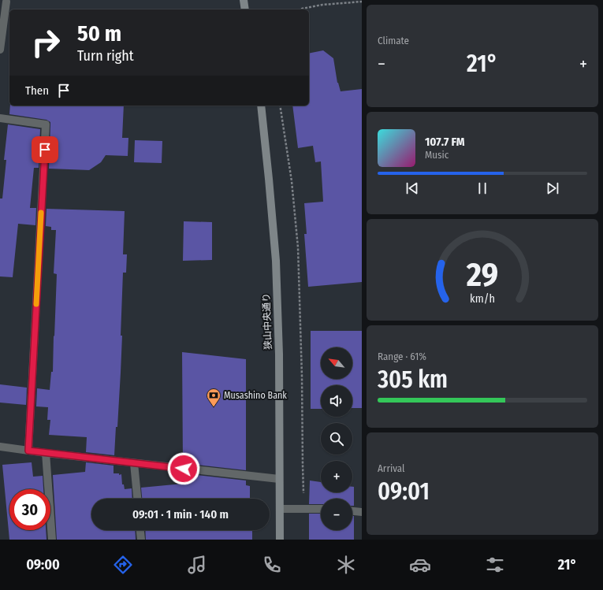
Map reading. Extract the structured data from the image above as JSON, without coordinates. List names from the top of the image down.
{
  "streets": {
    "street": ["狭山中央通り"]
  },
  "places": {
    "bank": ["Musashino Bank"]
  },
  "north": "top left",
  "page": {
    "tile": [
      "Climate",
      ["Range · 61%", "305 km"],
      ["Arrival", "09:01"]
    ],
    "turn": ["50 m", "Turn right"],
    "heat": ["−", "21°", "+"],
    "then": "Then",
    "song": ["107.7 FM", "Music"],
    "map_buttons": ["+", "−"],
    "limit": "30",
    "trip": "09:01 · 1 min · 140 m",
    "tabs": ["09:00", "21°"],
    "gauge": ["29", "km/h"]
  }
}
